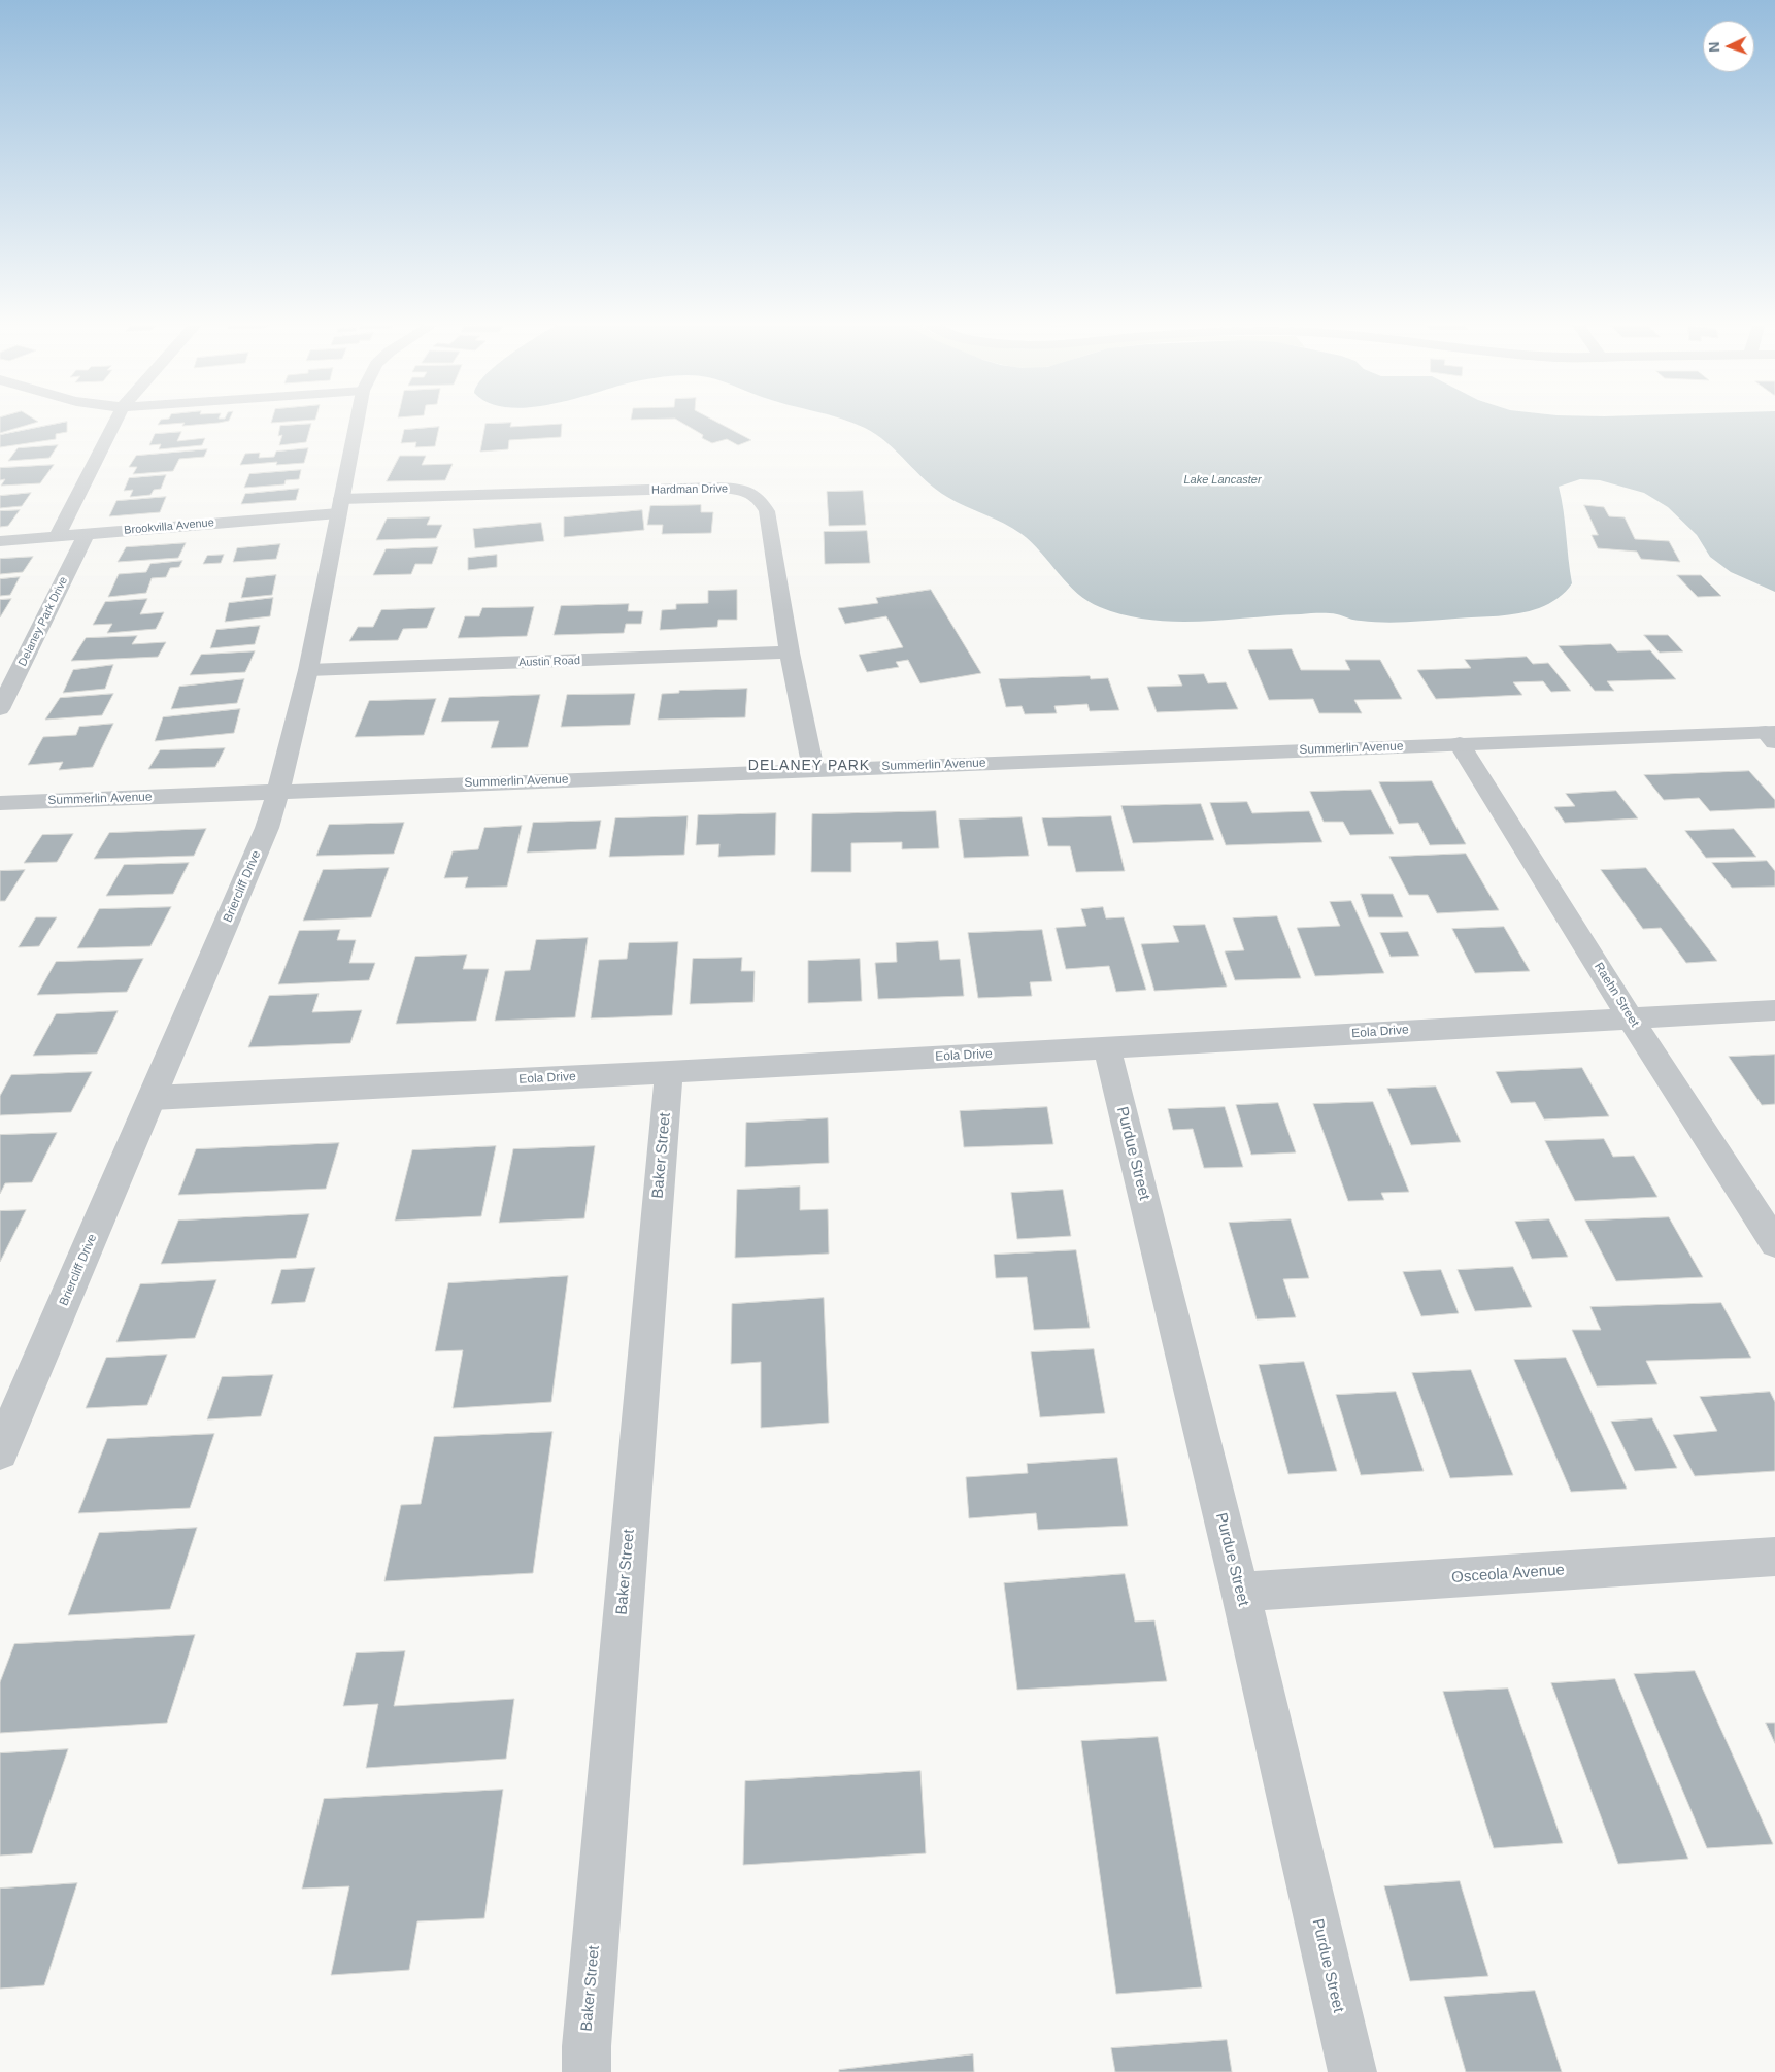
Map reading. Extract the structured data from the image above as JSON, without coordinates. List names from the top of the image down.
{
  "streets": {
    "street": [
      "Hardman Drive",
      "Brookvilla Avenue",
      "Delaney Park Drive",
      "Austin Road",
      "Summerlin Avenue",
      "Briercliff Drive",
      "Raehn Street",
      "Eola Drive",
      "Purdue Street",
      "Baker Street",
      "Osceola Avenue"
    ]
  },
  "crossings": [
    ["Hardman Drive", "Brookvilla Avenue"],
    ["Hardman Drive", "Austin Road"],
    ["Hardman Drive", "Summerlin Avenue"],
    ["Hardman Drive", "Briercliff Drive"],
    ["Brookvilla Avenue", "Delaney Park Drive"],
    ["Brookvilla Avenue", "Briercliff Drive"],
    ["Austin Road", "Briercliff Drive"],
    ["Summerlin Avenue", "Briercliff Drive"],
    ["Summerlin Avenue", "Raehn Street"],
    ["Briercliff Drive", "Eola Drive"],
    ["Raehn Street", "Eola Drive"],
    ["Eola Drive", "Purdue Street"],
    ["Eola Drive", "Baker Street"],
    ["Purdue Street", "Osceola Avenue"]
  ],
  "districts": ["DELANEY PARK"],
  "water": ["Lake Lancaster"],
  "north": "left"
}
